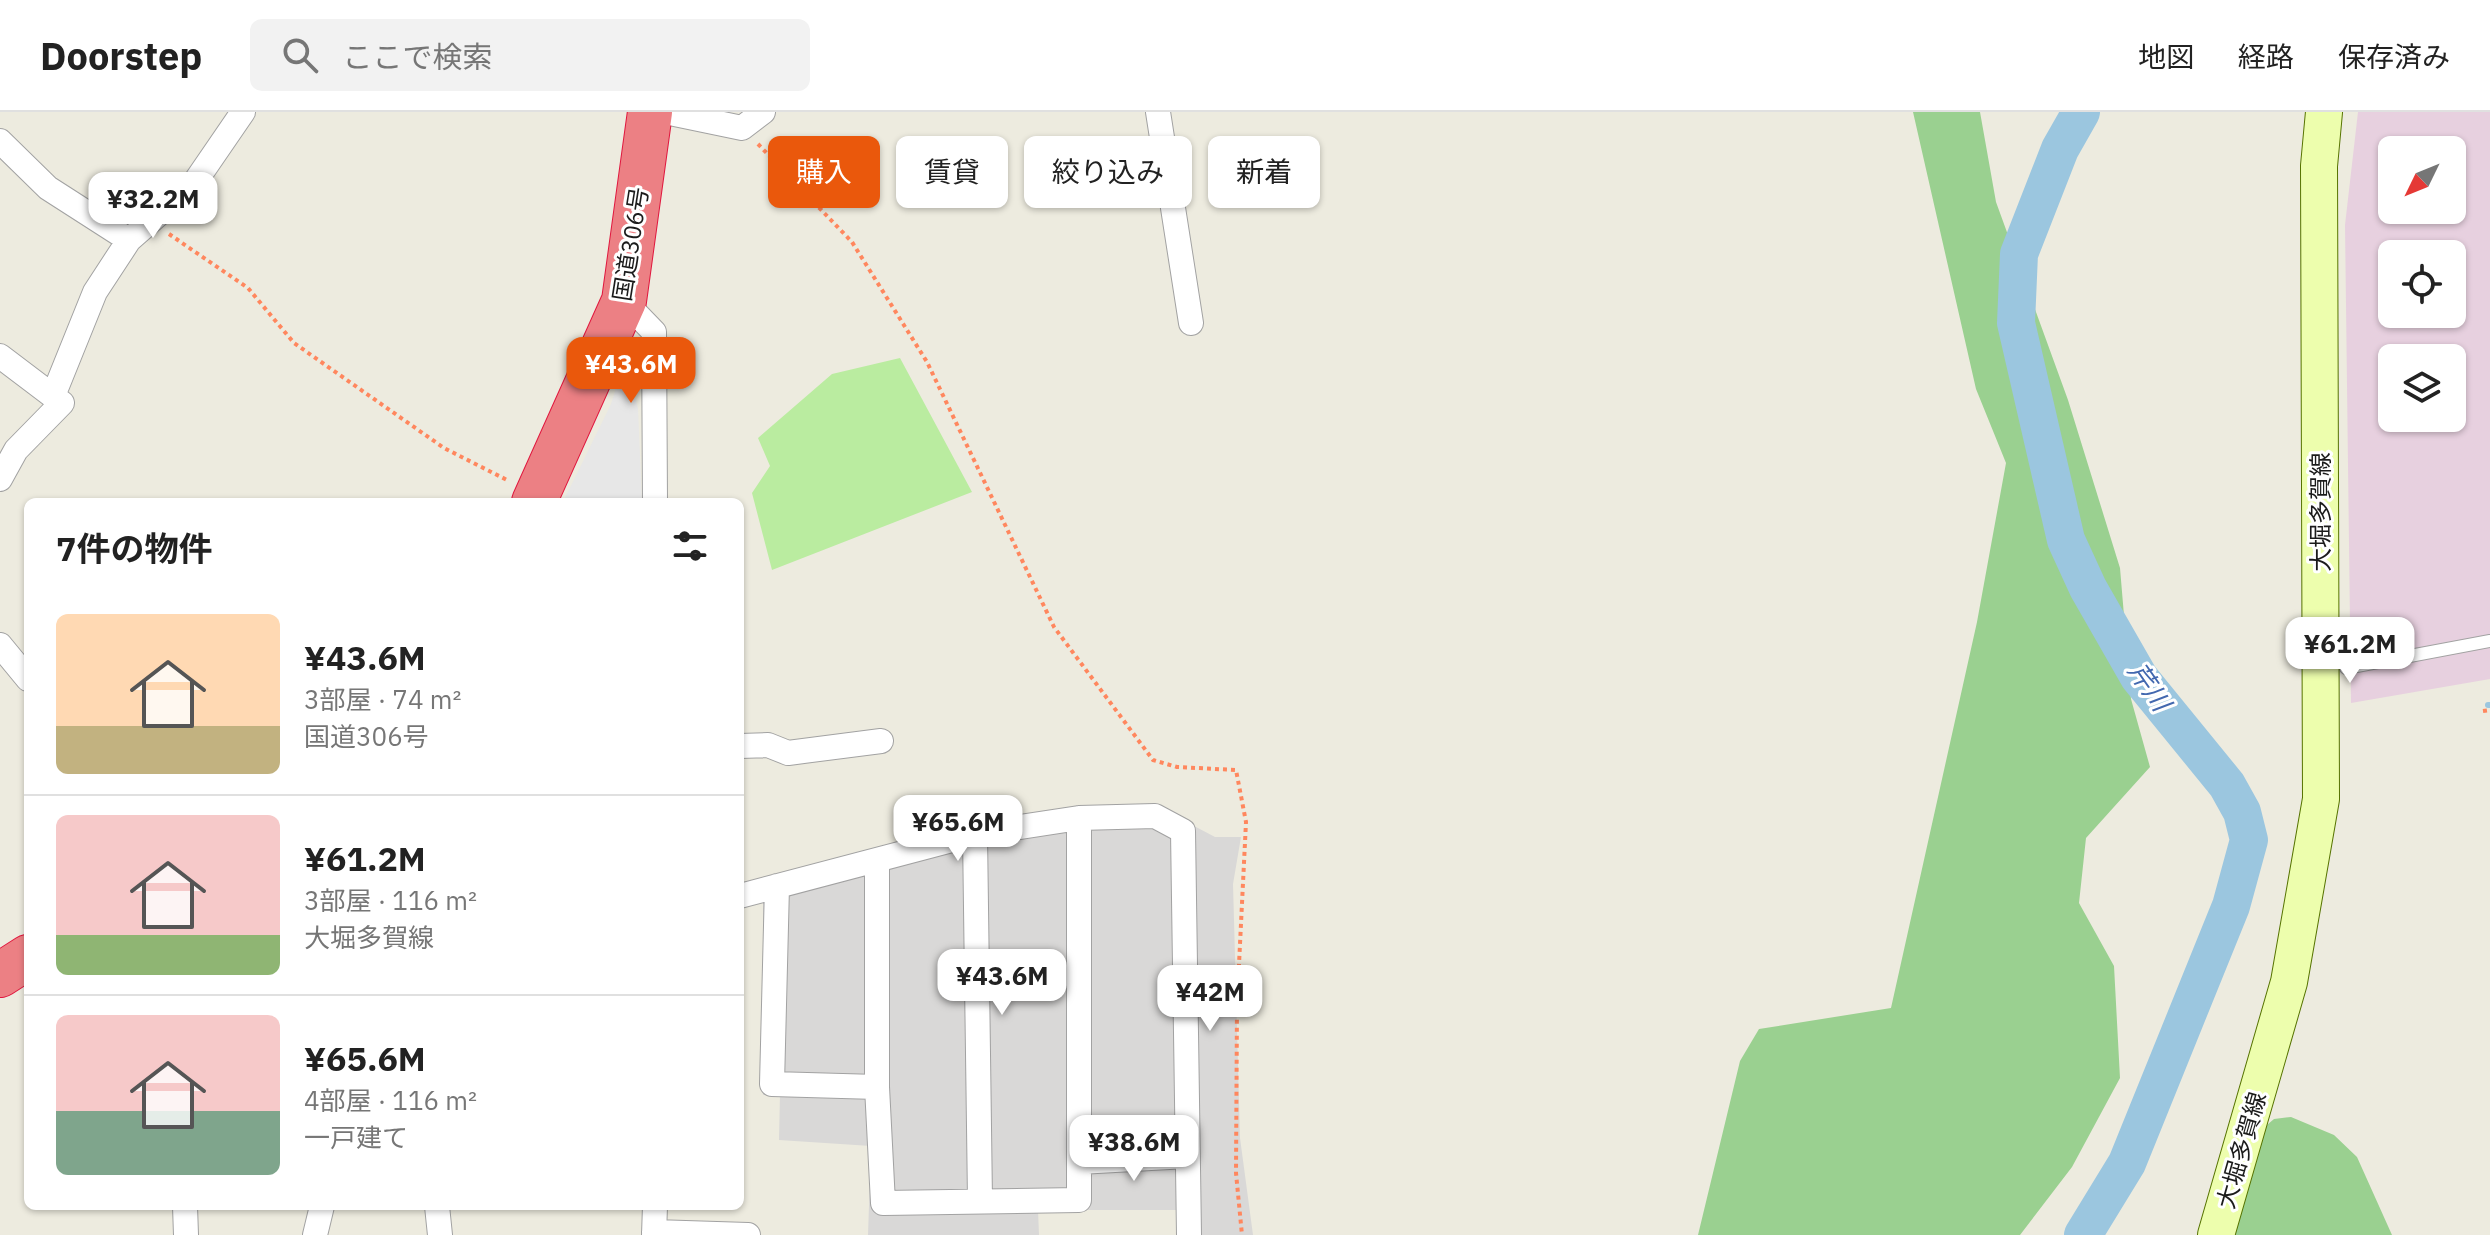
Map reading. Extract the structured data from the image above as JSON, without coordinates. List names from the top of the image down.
{
  "streets": {
    "highway": ["国道306号"],
    "main road": ["大堀多賀線"]
  },
  "water": ["芹川"],
  "north": "bottom left",
  "page": {
    "header": "Doorstep",
    "search": "ここで検索",
    "nav": ["地図", "経路", "保存済み"],
    "chip": [
      "購入",
      "賃貸",
      "絞り込み",
      "新着"
    ],
    "price": [
      "¥32.2M",
      "¥43.6M",
      "¥61.2M",
      "¥65.6M",
      "¥43.6M",
      "¥42M",
      "¥38.6M"
    ],
    "heading": "7件の物件",
    "list": [
      {
        "name": "¥43.6M",
        "note": "3部屋 · 74 m² · 国道306号"
      },
      {
        "name": "¥61.2M",
        "note": "3部屋 · 116 m² · 大堀多賀線"
      },
      {
        "name": "¥65.6M",
        "note": "4部屋 · 116 m² · 一戸建て"
      }
    ]
  }
}
